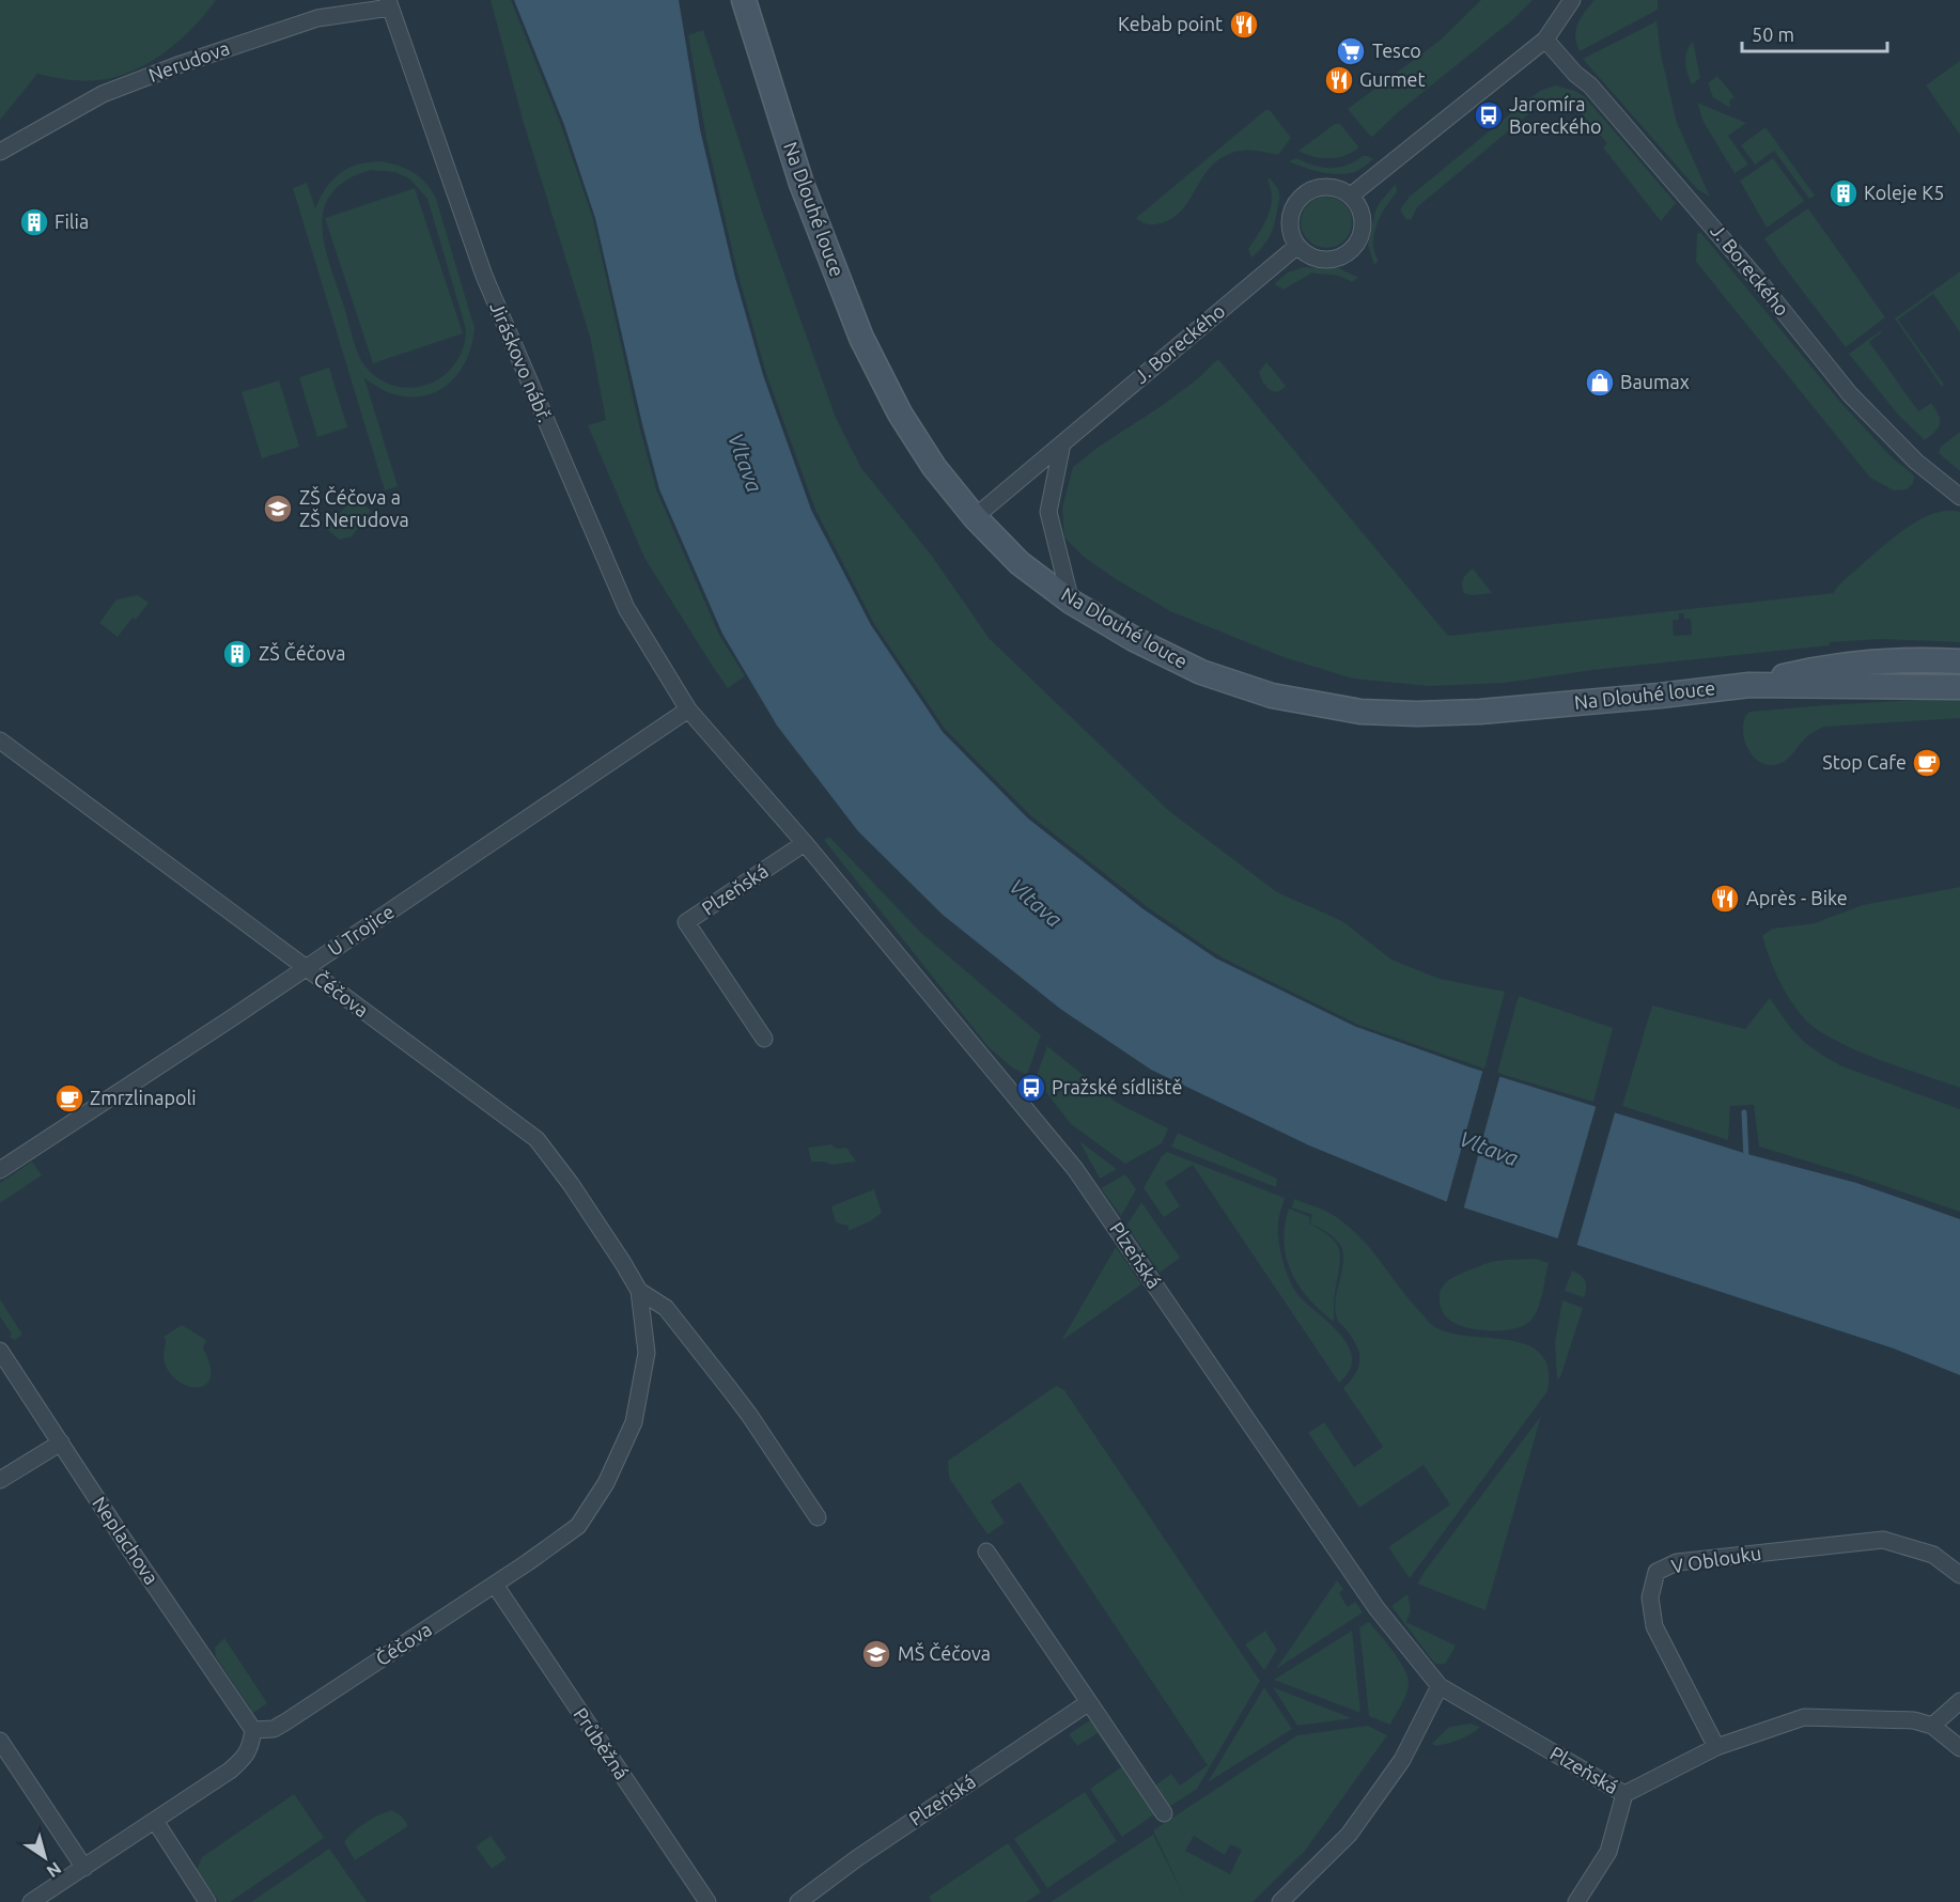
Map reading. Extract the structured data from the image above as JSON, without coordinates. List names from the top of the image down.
{
  "streets": {
    "main road": ["Na Dlouhé louce"],
    "street": [
      "Nerudova",
      "J. Boreckého",
      "Jiráskovo nábř.",
      "Plzeňská",
      "U Trojice",
      "Čéčova",
      "Neplachova",
      "V Oblouku",
      "Průběžná"
    ]
  },
  "crossings": [
    ["Nerudova", "Jiráskovo nábř."],
    ["Na Dlouhé louce", "J. Boreckého"],
    ["Jiráskovo nábř.", "Plzeňská"],
    ["Jiráskovo nábř.", "U Trojice"],
    ["Plzeňská", "U Trojice"],
    ["U Trojice", "Čéčova"],
    ["Čéčova", "Neplachova"],
    ["Čéčova", "Průběžná"]
  ],
  "water": ["Vltava"],
  "places": {
    "restaurant": ["Kebab point", "Gurmet", "Après - Bike"],
    "supermarket": ["Tesco"],
    "bus stop": ["Jaromíra Boreckého", "Pražské sídliště"],
    "building": ["Koleje K5", "Filia", "ZŠ Čéčova"],
    "shop": ["Baumax"],
    "school or university": ["ZŠ Čéčova a ZŠ Nerudova", "MŠ Čéčova"],
    "cafe": ["Stop Cafe", "Zmrzlinapoli"]
  },
  "scale_bar": "50 m",
  "north": "bottom right"
}
